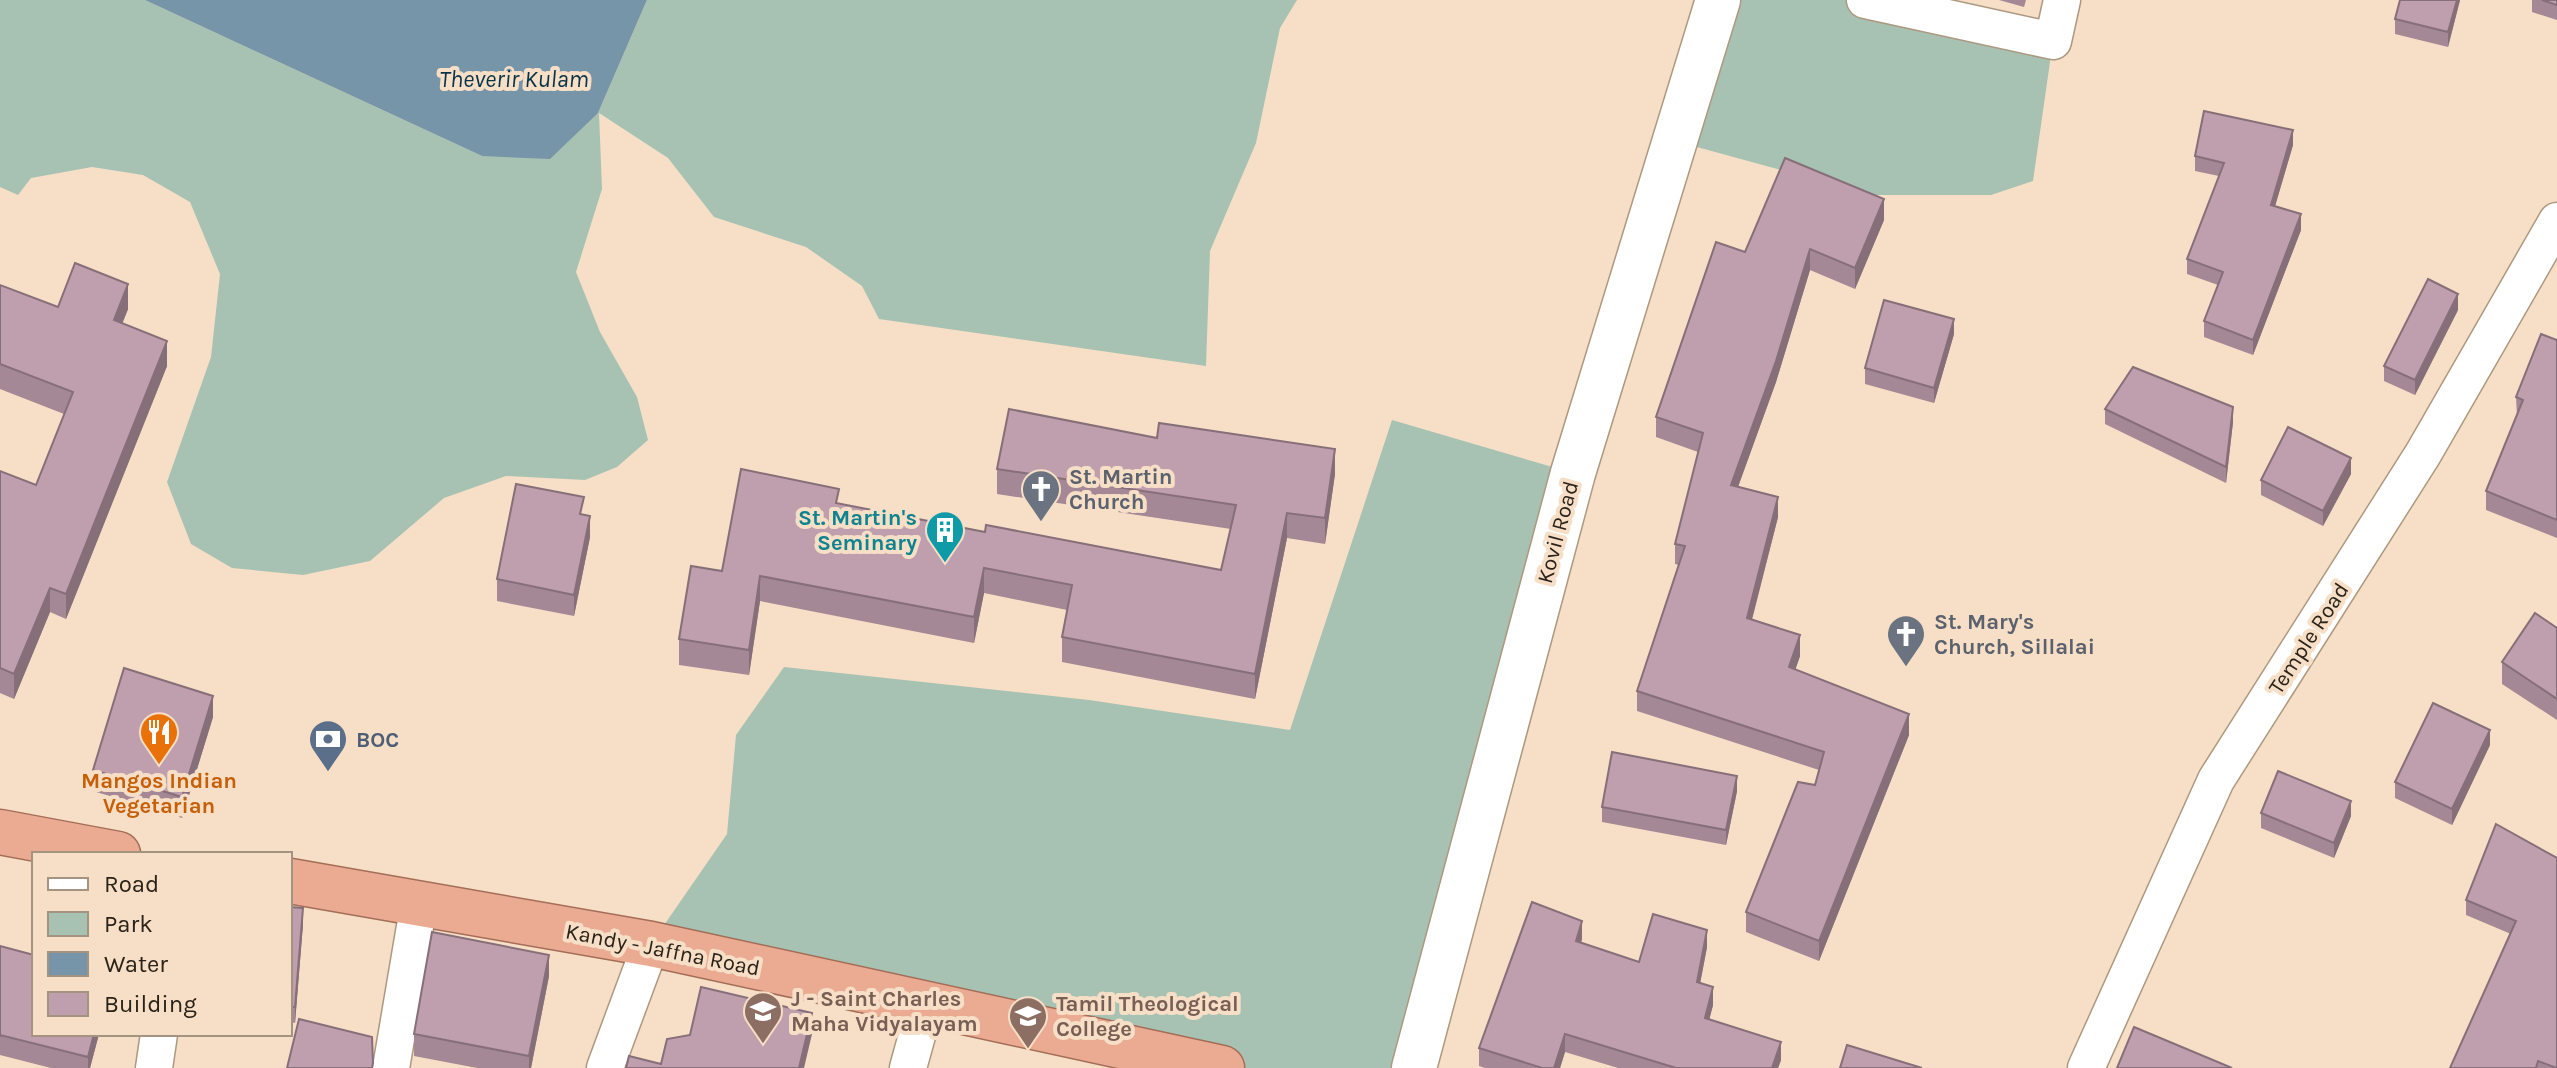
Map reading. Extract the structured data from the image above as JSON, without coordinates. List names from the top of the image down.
{
  "streets": {
    "highway": ["Kandy - Jaffna Road"],
    "street": ["Kovil Road", "Temple Road"]
  },
  "water": ["Theverir Kulam"],
  "places": {
    "church": ["St. Martin Church", "St. Mary's Church, Sillalai"],
    "building": ["St. Martin's Seminary"],
    "restaurant": ["Mangos Indian Vegetarian"],
    "bank": ["BOC"],
    "school or university": ["J - Saint Charles Maha Vidyalayam", "Tamil Theological College"]
  },
  "legend": [
    "Road",
    "Park",
    "Water",
    "Building"
  ]
}
